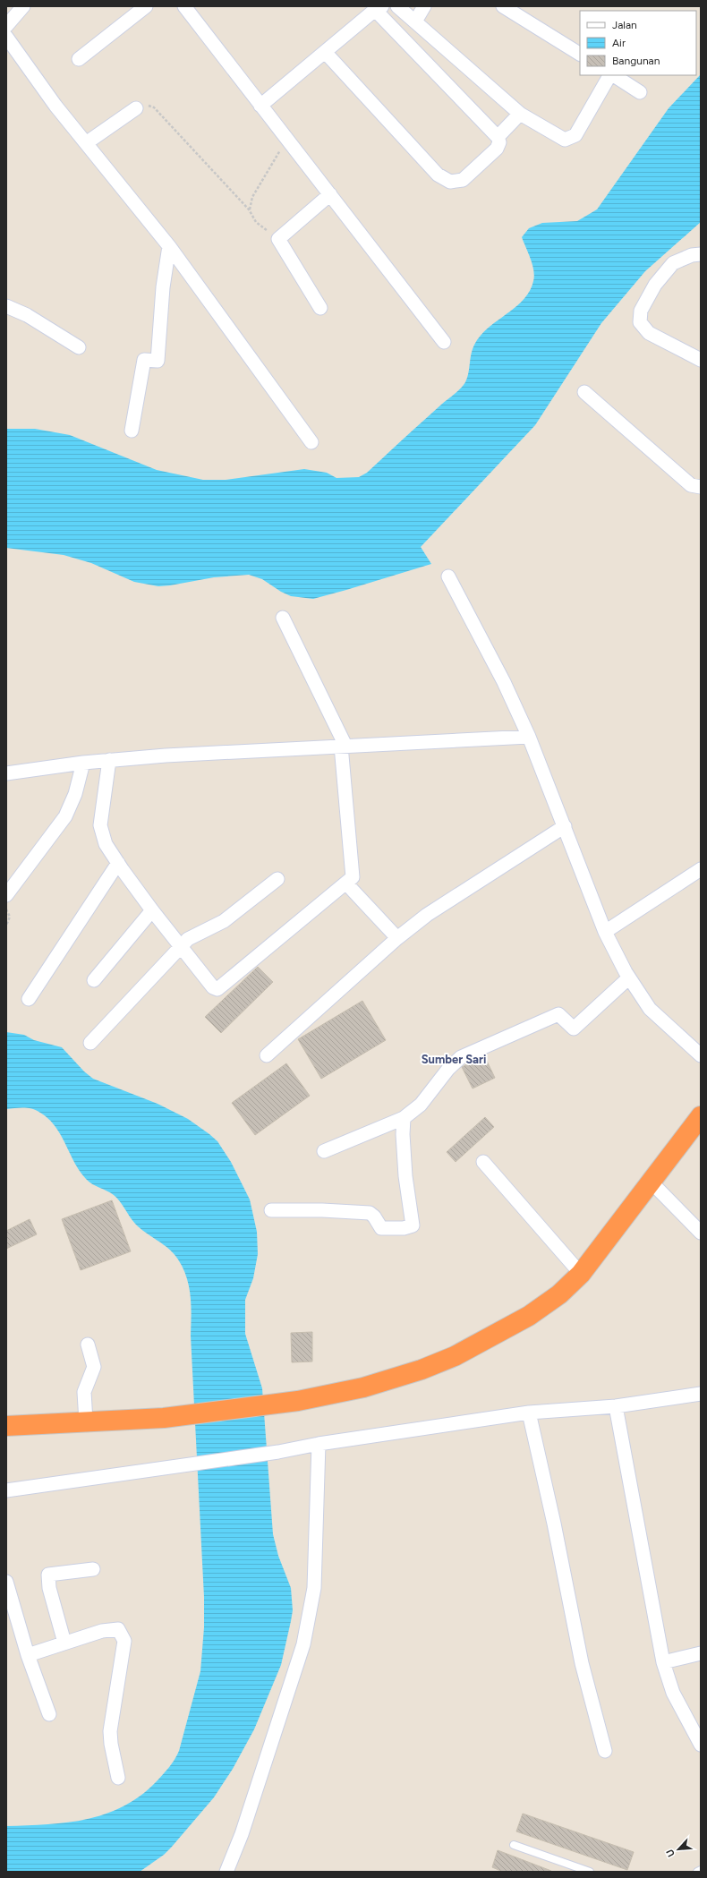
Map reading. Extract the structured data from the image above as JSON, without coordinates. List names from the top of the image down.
{
  "districts": ["Sumber Sari"],
  "legend": ["Jalan", "Air", "Bangunan"],
  "north": "bottom left"
}
